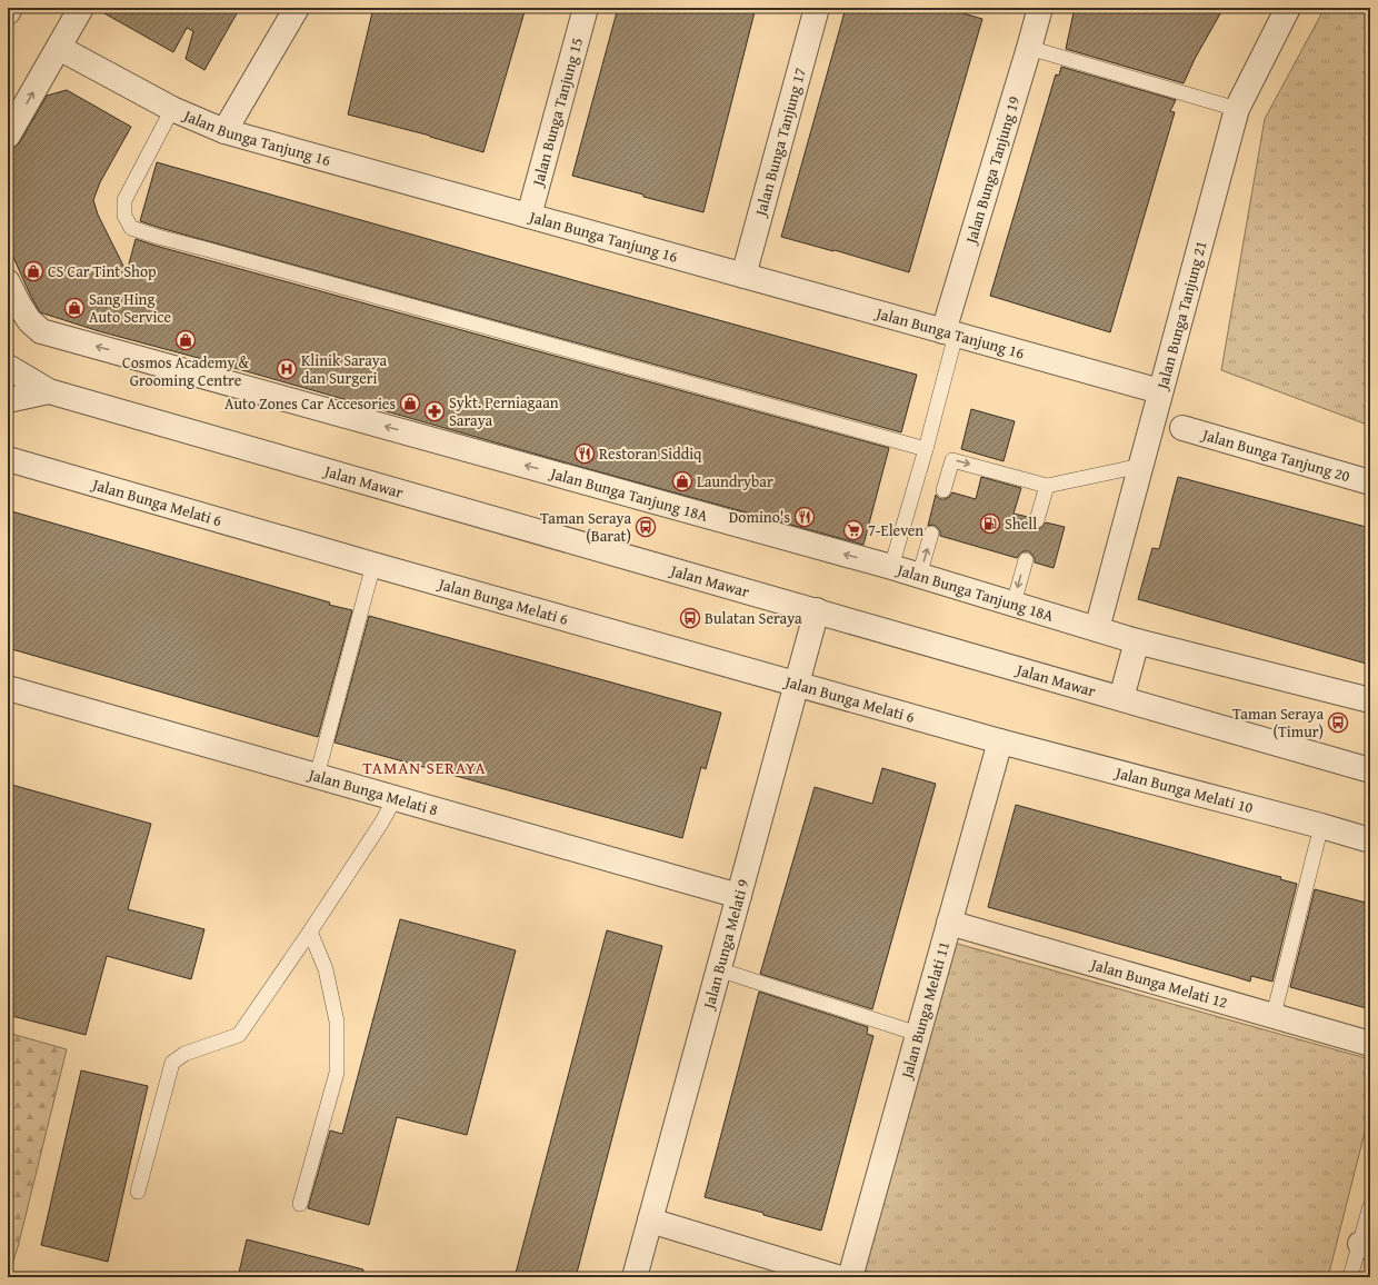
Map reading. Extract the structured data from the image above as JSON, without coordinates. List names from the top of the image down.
{
  "streets": {
    "street": [
      "Jalan Bunga Tanjung 15",
      "Jalan Bunga Tanjung 16",
      "Jalan Bunga Tanjung 17",
      "Jalan Bunga Tanjung 19",
      "Jalan Bunga Tanjung 21",
      "Jalan Bunga Tanjung 20",
      "Jalan Mawar",
      "Jalan Bunga Tanjung 18A",
      "Jalan Bunga Melati 6",
      "Jalan Bunga Melati 10",
      "Jalan Bunga Melati 8",
      "Jalan Bunga Melati 9",
      "Jalan Bunga Melati 12",
      "Jalan Bunga Melati 11"
    ]
  },
  "crossings": [
    ["Jalan Bunga Tanjung 15", "Jalan Bunga Tanjung 16"],
    ["Jalan Bunga Tanjung 16", "Jalan Bunga Tanjung 17"],
    ["Jalan Bunga Tanjung 16", "Jalan Bunga Tanjung 19"],
    ["Jalan Bunga Tanjung 16", "Jalan Bunga Tanjung 21"],
    ["Jalan Bunga Tanjung 21", "Jalan Bunga Tanjung 18A"],
    ["Jalan Mawar", "Jalan Bunga Melati 9"],
    ["Jalan Bunga Melati 6", "Jalan Bunga Melati 10"],
    ["Jalan Bunga Melati 6", "Jalan Bunga Melati 9"],
    ["Jalan Bunga Melati 6", "Jalan Bunga Melati 11"],
    ["Jalan Bunga Melati 10", "Jalan Bunga Melati 11"],
    ["Jalan Bunga Melati 8", "Jalan Bunga Melati 9"],
    ["Jalan Bunga Melati 12", "Jalan Bunga Melati 11"]
  ],
  "one_way": ["Jalan Bunga Tanjung 18A"],
  "districts": ["TAMAN SERAYA"],
  "places": {
    "shop": [
      "CS Car Tint Shop",
      "Sang Hing Auto Service",
      "Cosmos Academy & Grooming Centre",
      "Auto Zones Car Accesories",
      "Laundrybar"
    ],
    "hospital": ["Klinik Saraya dan Surgeri"],
    "pharmacy": ["Sykt. Perniagaan Saraya"],
    "restaurant": ["Restoran Siddiq", "Domino's"],
    "fuel station": ["Shell"],
    "bus stop": ["Taman Seraya (Barat)", "Bulatan Seraya", "Taman Seraya (Timur)"],
    "supermarket": ["7-Eleven"]
  }
}
